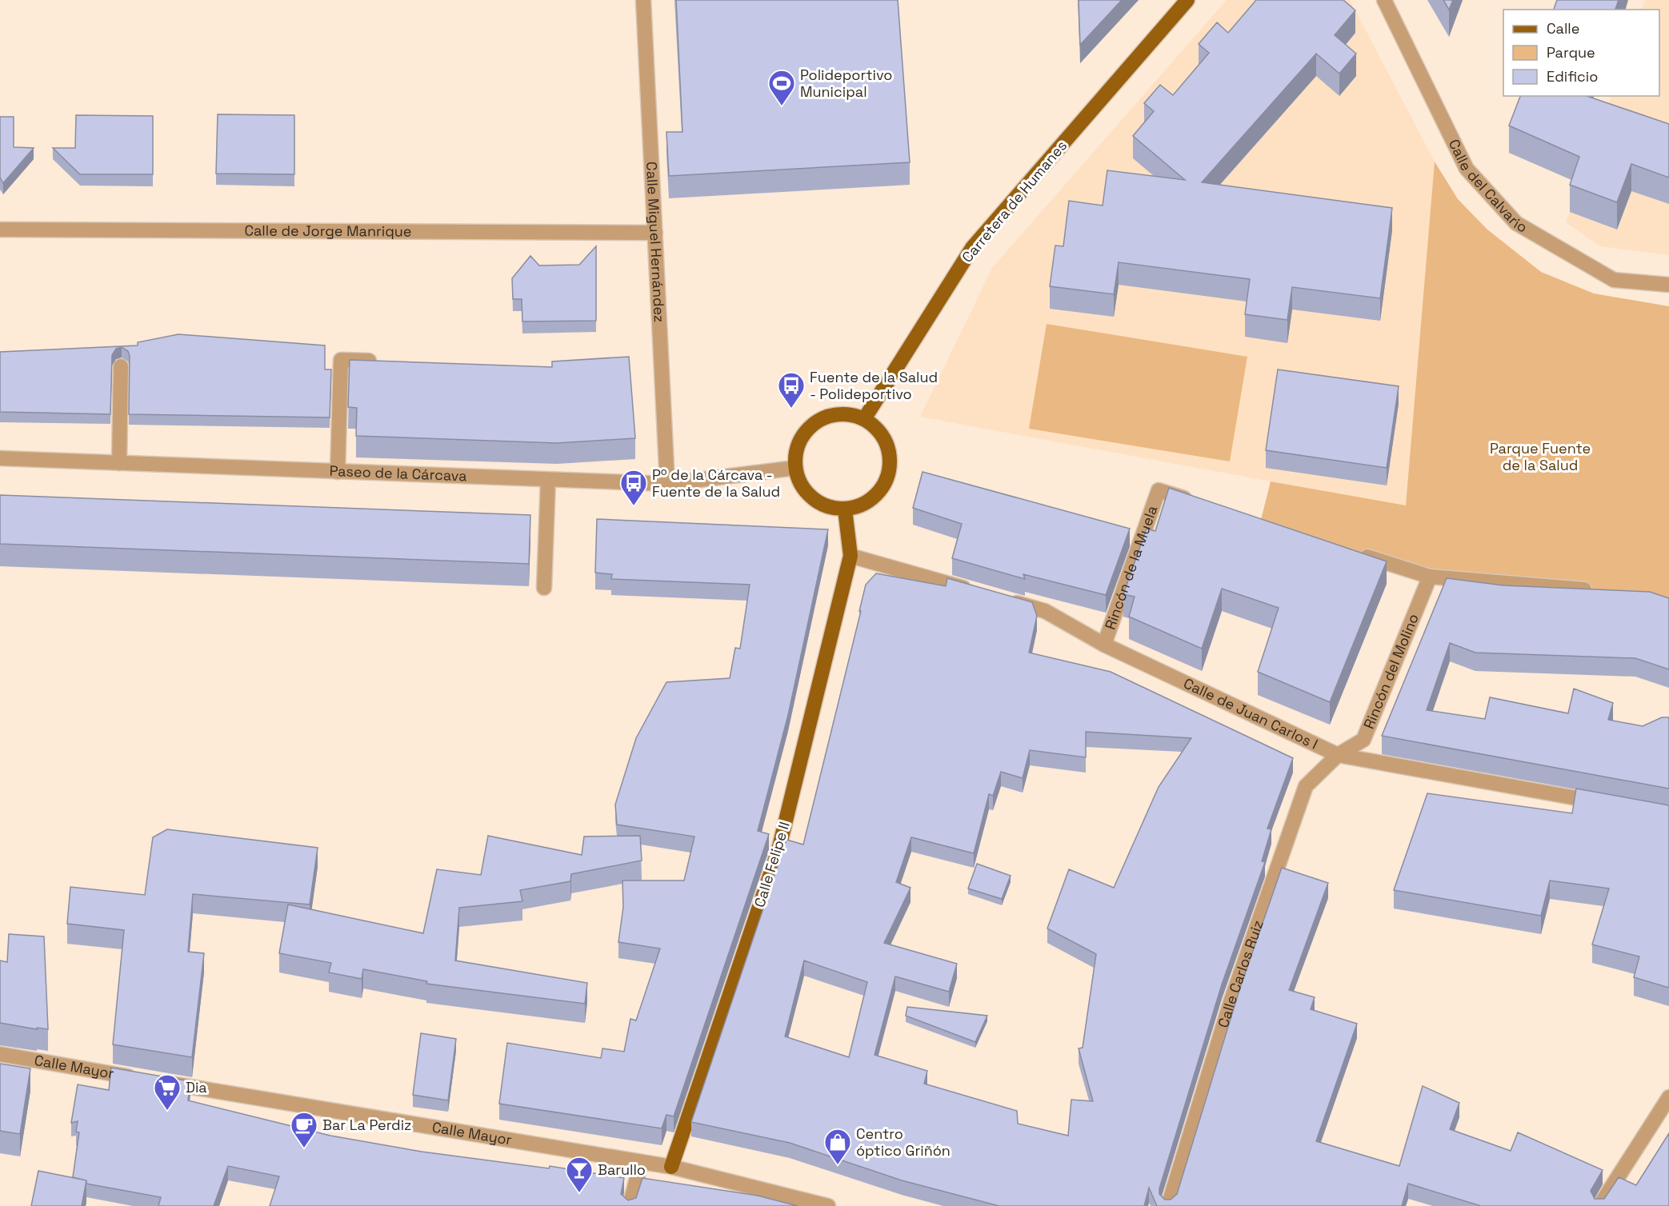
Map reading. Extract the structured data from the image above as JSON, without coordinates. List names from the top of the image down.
{
  "streets": {
    "main road": ["Carretera de Humanes", "Calle Felipe II"],
    "street": [
      "Calle del Calvario",
      "Calle de Jorge Manrique",
      "Calle Miguel Hernández",
      "Paseo de la Cárcava",
      "Rincón de la Muela",
      "Rincón del Molino",
      "Calle de Juan Carlos I",
      "Calle Carlos Ruiz",
      "Calle Mayor"
    ]
  },
  "crossings": [
    ["Carretera de Humanes", "Paseo de la Cárcava"],
    ["Calle de Jorge Manrique", "Calle Miguel Hernández"],
    ["Calle Miguel Hernández", "Paseo de la Cárcava"],
    ["Rincón de la Muela", "Calle de Juan Carlos I"],
    ["Rincón del Molino", "Calle de Juan Carlos I"],
    ["Rincón del Molino", "Calle Carlos Ruiz"],
    ["Calle de Juan Carlos I", "Calle Carlos Ruiz"],
    ["Calle Felipe II", "Calle Mayor"]
  ],
  "parks": ["Parque Fuente de la Salud"],
  "places": {
    "sports": ["Polideportivo Municipal"],
    "bus stop": ["Fuente de la Salud - Polideportivo", "Pº de la Cárcava - Fuente de la Salud"],
    "supermarket": ["Dia"],
    "cafe": ["Bar La Perdiz"],
    "shop": ["Centro óptico Griñón"],
    "bar": ["Barullo"]
  },
  "legend": ["Calle", "Parque", "Edificio"]
}
